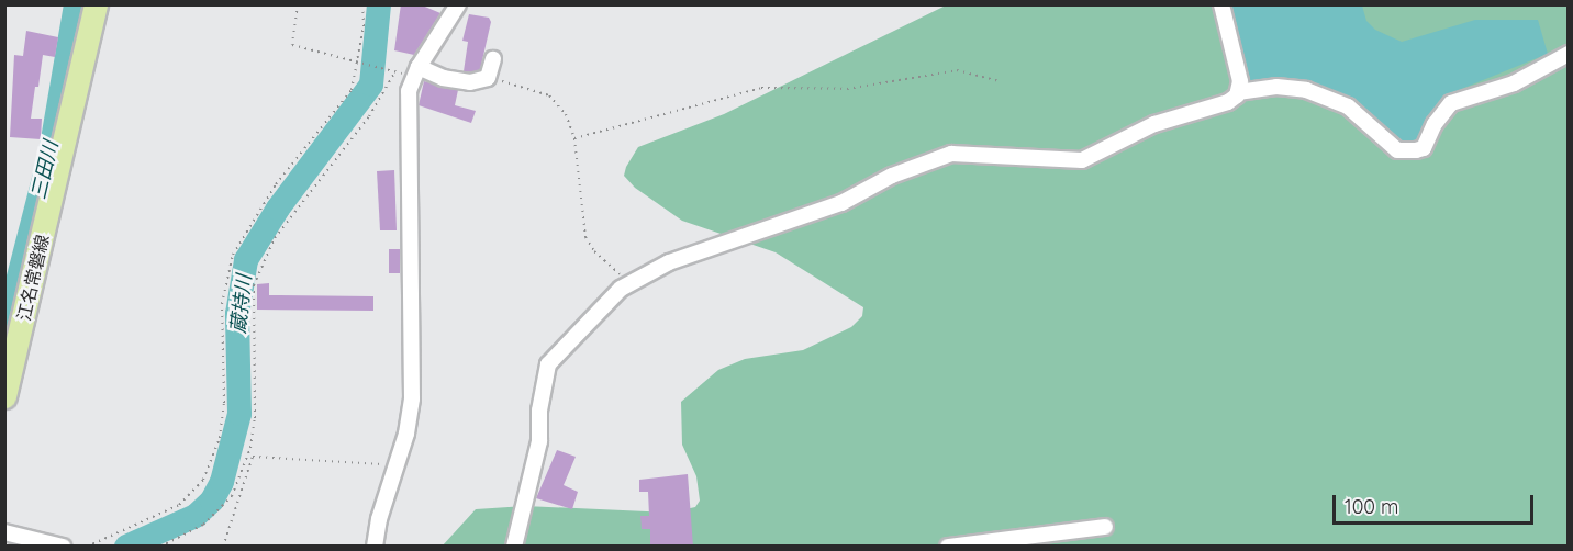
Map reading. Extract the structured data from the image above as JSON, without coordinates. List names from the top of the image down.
{
  "streets": {
    "main road": ["江名常磐線"]
  },
  "water": ["三田川", "蔵持川"],
  "scale_bar": "100 m"
}
